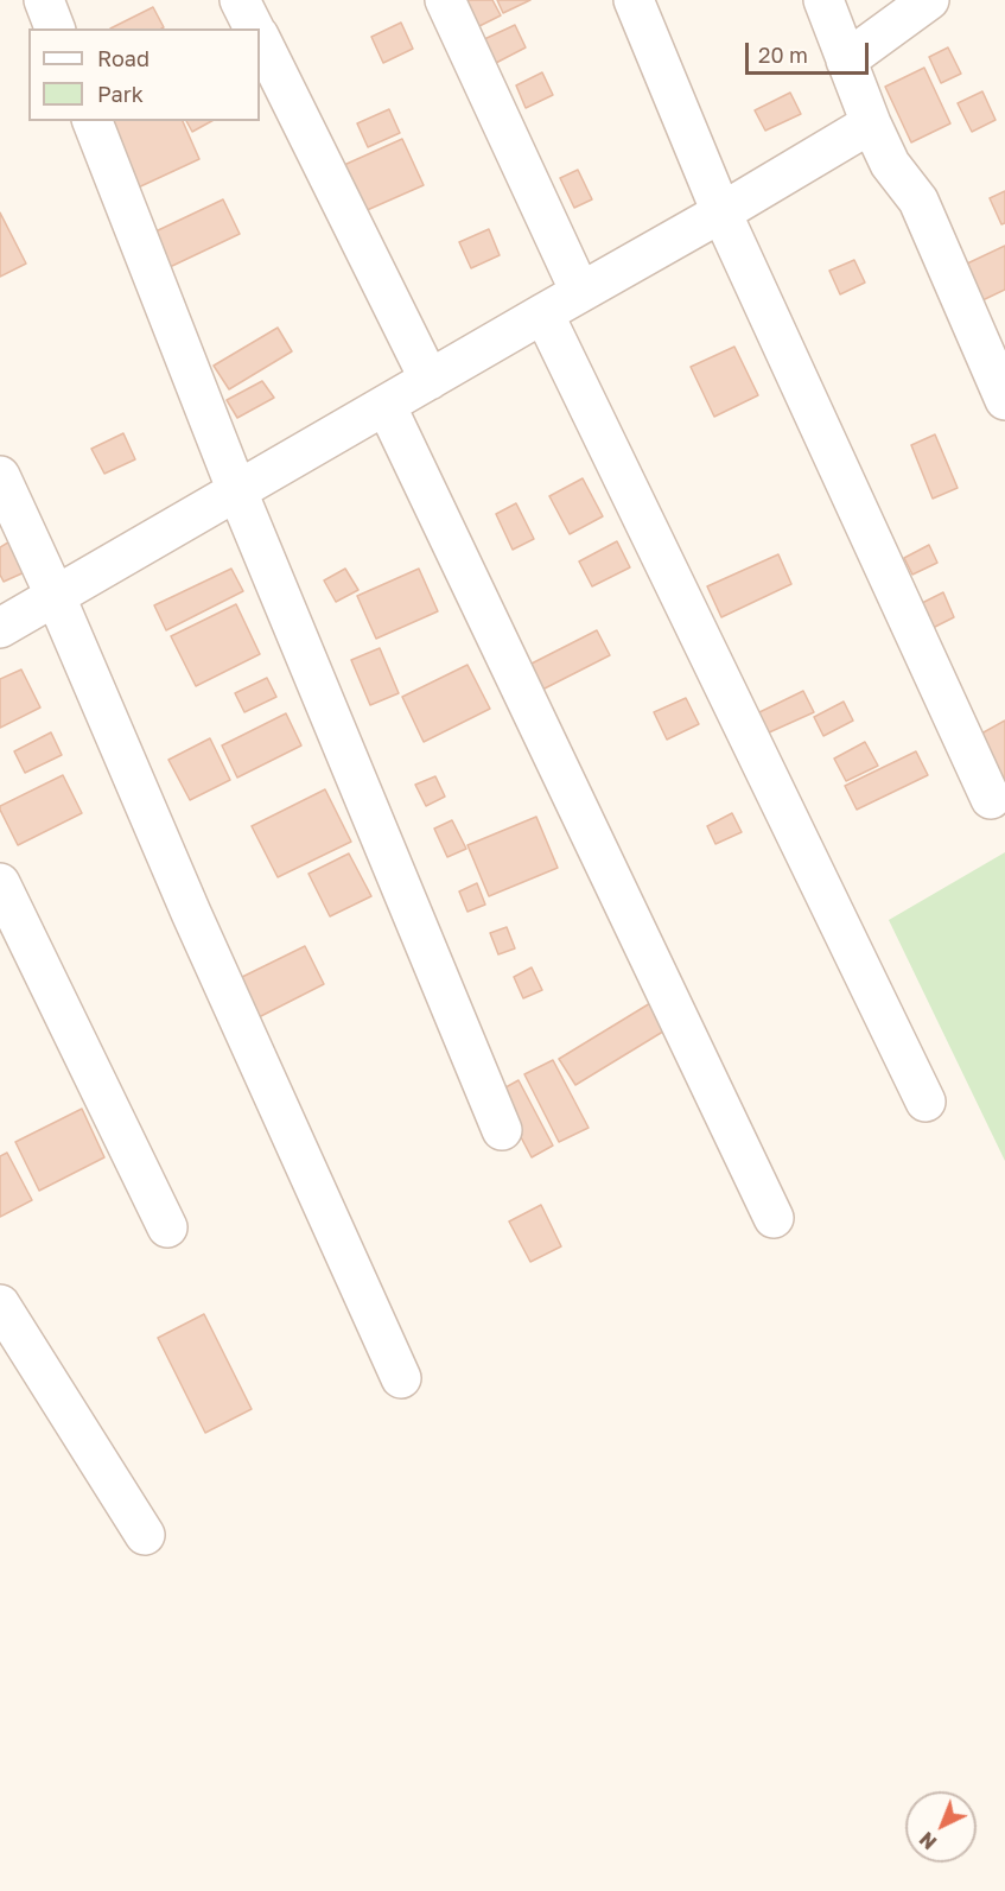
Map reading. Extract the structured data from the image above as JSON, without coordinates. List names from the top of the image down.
{
  "legend": ["Road", "Park"],
  "scale_bar": "20 m",
  "north": "bottom left"
}
